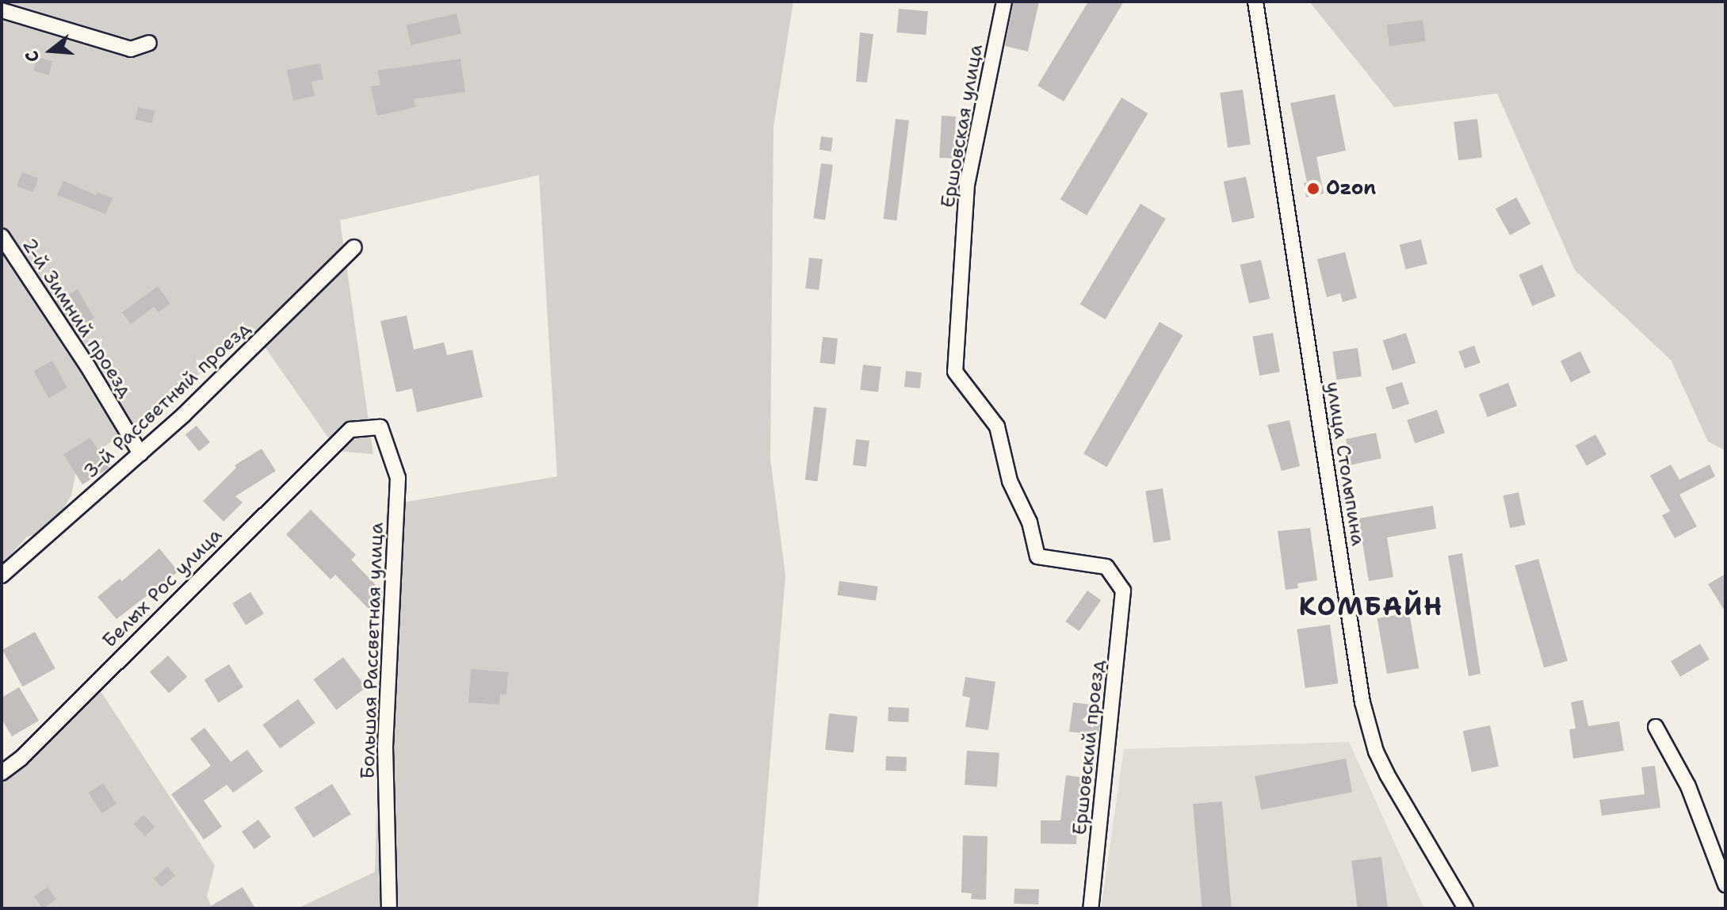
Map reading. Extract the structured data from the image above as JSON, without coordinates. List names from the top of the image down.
{
  "streets": {
    "street": [
      "Ершовская улица",
      "2-й Зимний проезд",
      "3-й Рассветный проезд",
      "улица Столыпина",
      "Белых Рос улица",
      "Большая Рассветная улица",
      "Ершовский проезд"
    ]
  },
  "crossings": [
    ["Ершовская улица", "Ершовский проезд"],
    ["2-й Зимний проезд", "3-й Рассветный проезд"],
    ["Белых Рос улица", "Большая Рассветная улица"]
  ],
  "districts": ["КОМБАЙН"],
  "places": ["Ozon"],
  "north": "left"
}
